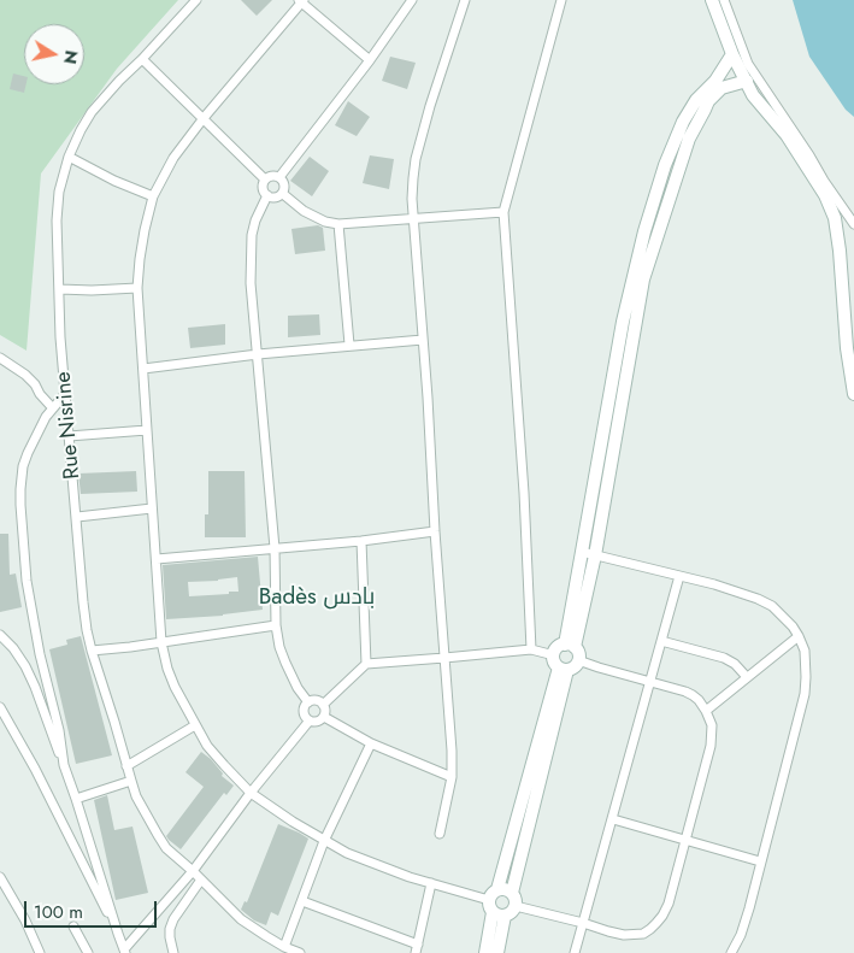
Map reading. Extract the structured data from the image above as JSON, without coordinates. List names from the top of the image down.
{
  "streets": {
    "street": ["Rue Nisrine"]
  },
  "districts": ["Badès بادس"],
  "scale_bar": "100 m",
  "north": "right"
}
